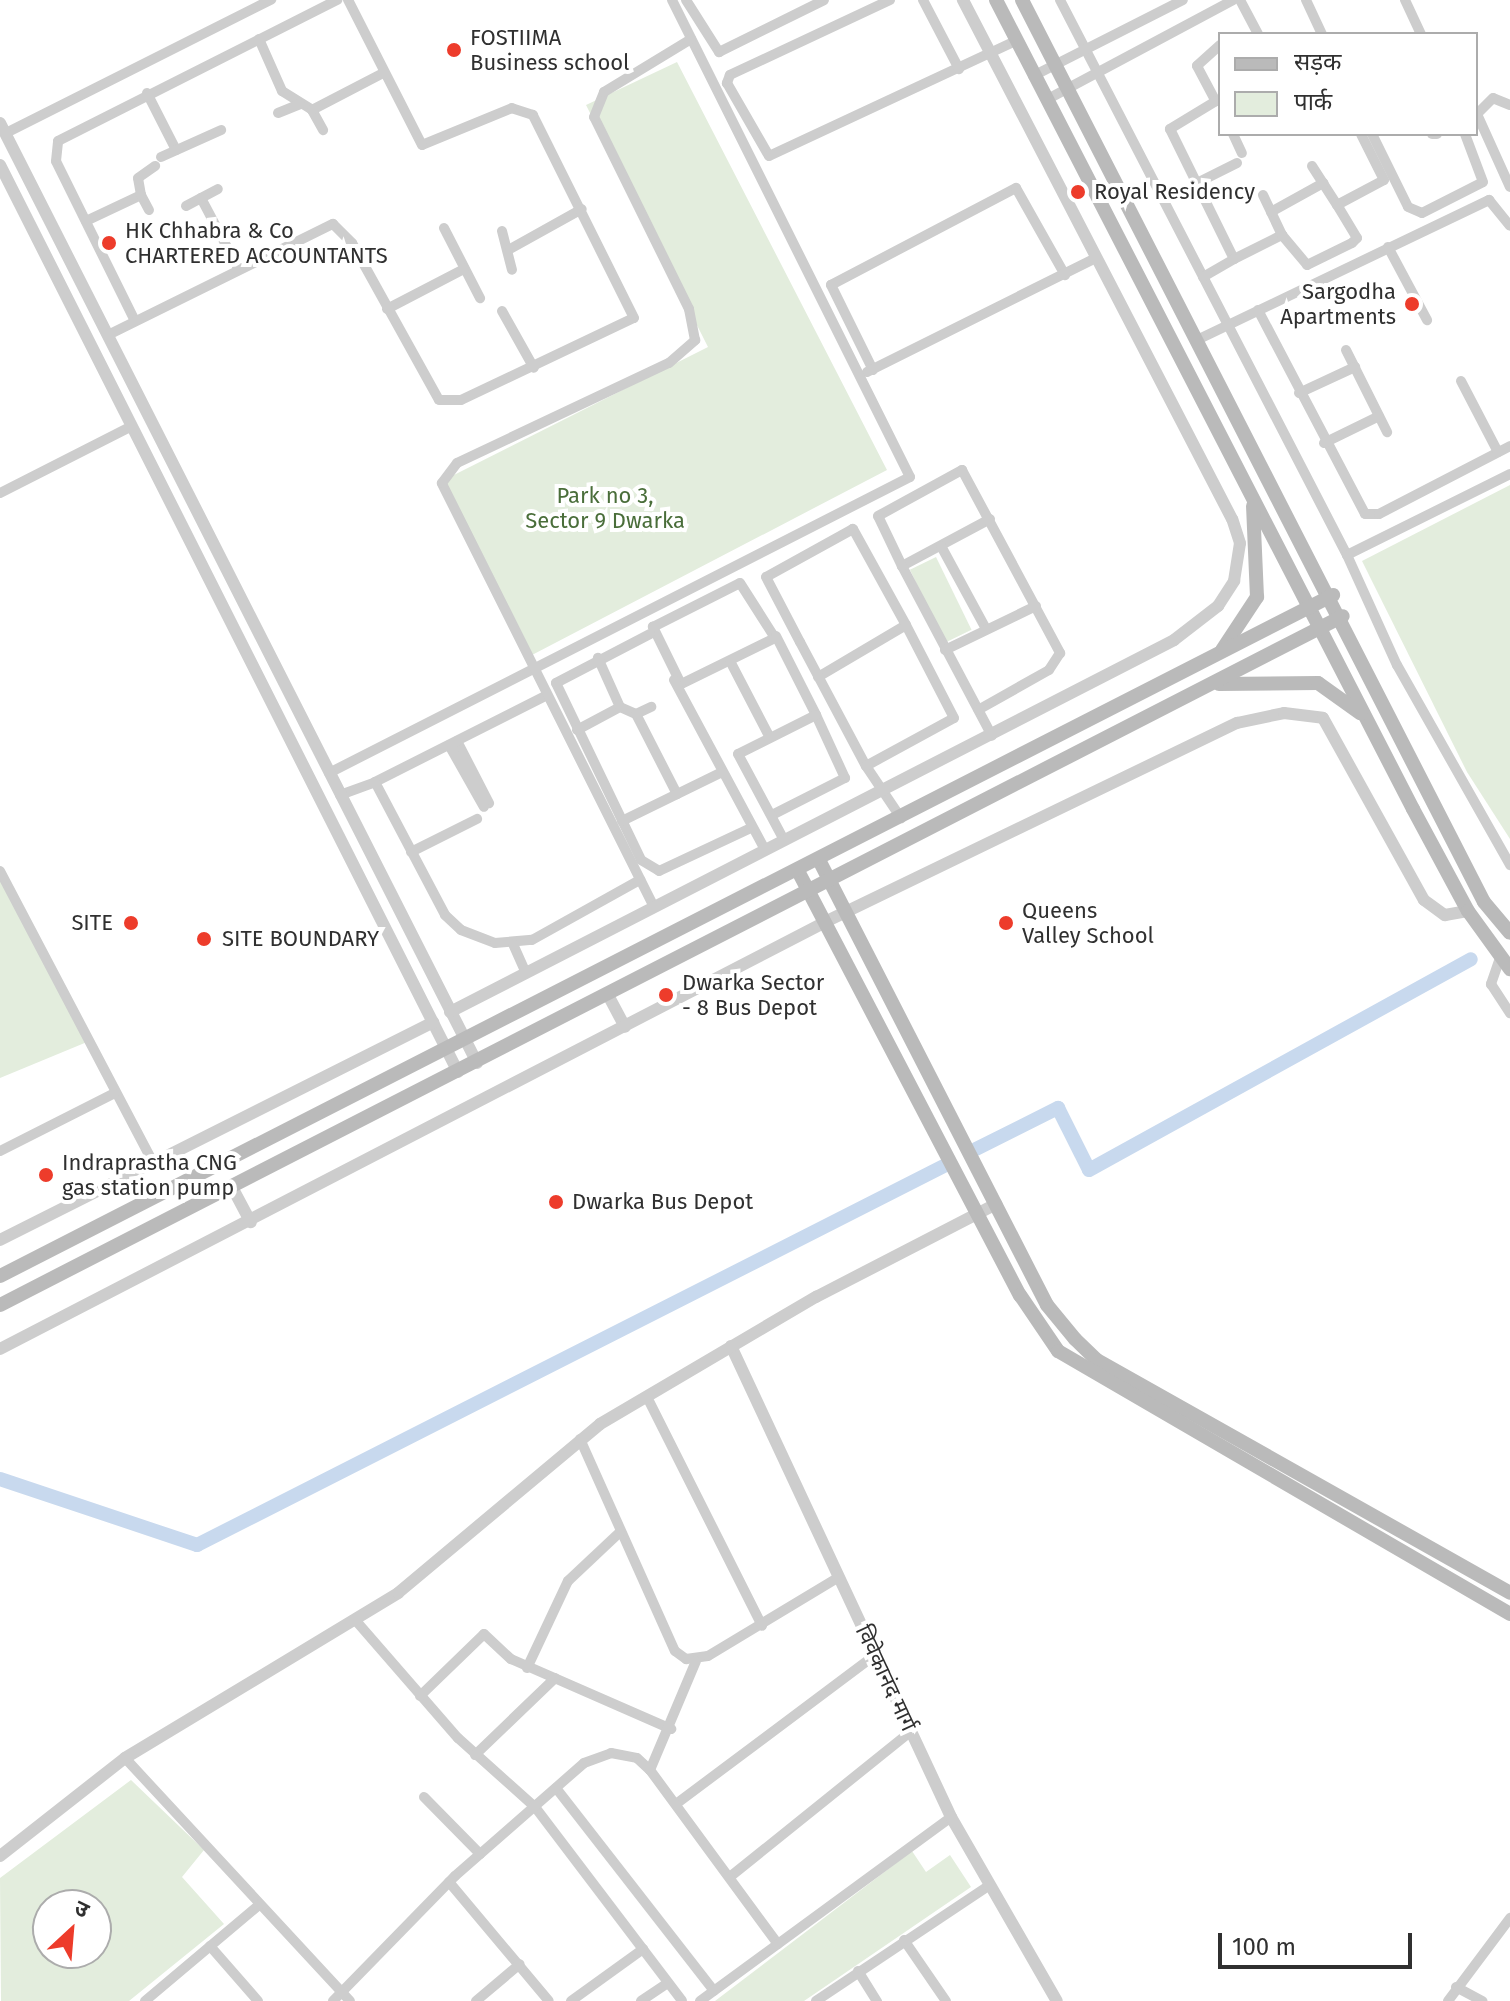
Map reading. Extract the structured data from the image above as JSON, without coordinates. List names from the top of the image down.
{
  "streets": {
    "street": ["विवेकानंद मार्ग"]
  },
  "parks": ["Park no 3, Sector 9 Dwarka"],
  "places": [
    "FOSTIIMA Business school",
    "Royal Residency",
    "HK Chhabra & Co CHARTERED ACCOUNTANTS",
    "Sargodha Apartments",
    "SITE",
    "Queens Valley School",
    "SITE BOUNDARY",
    "Dwarka Sector - 8 Bus Depot",
    "Indraprastha CNG gas station pump",
    "Dwarka Bus Depot"
  ],
  "legend": ["सड़क", "पार्क"],
  "scale_bar": "100 m",
  "north": "top right"
}
